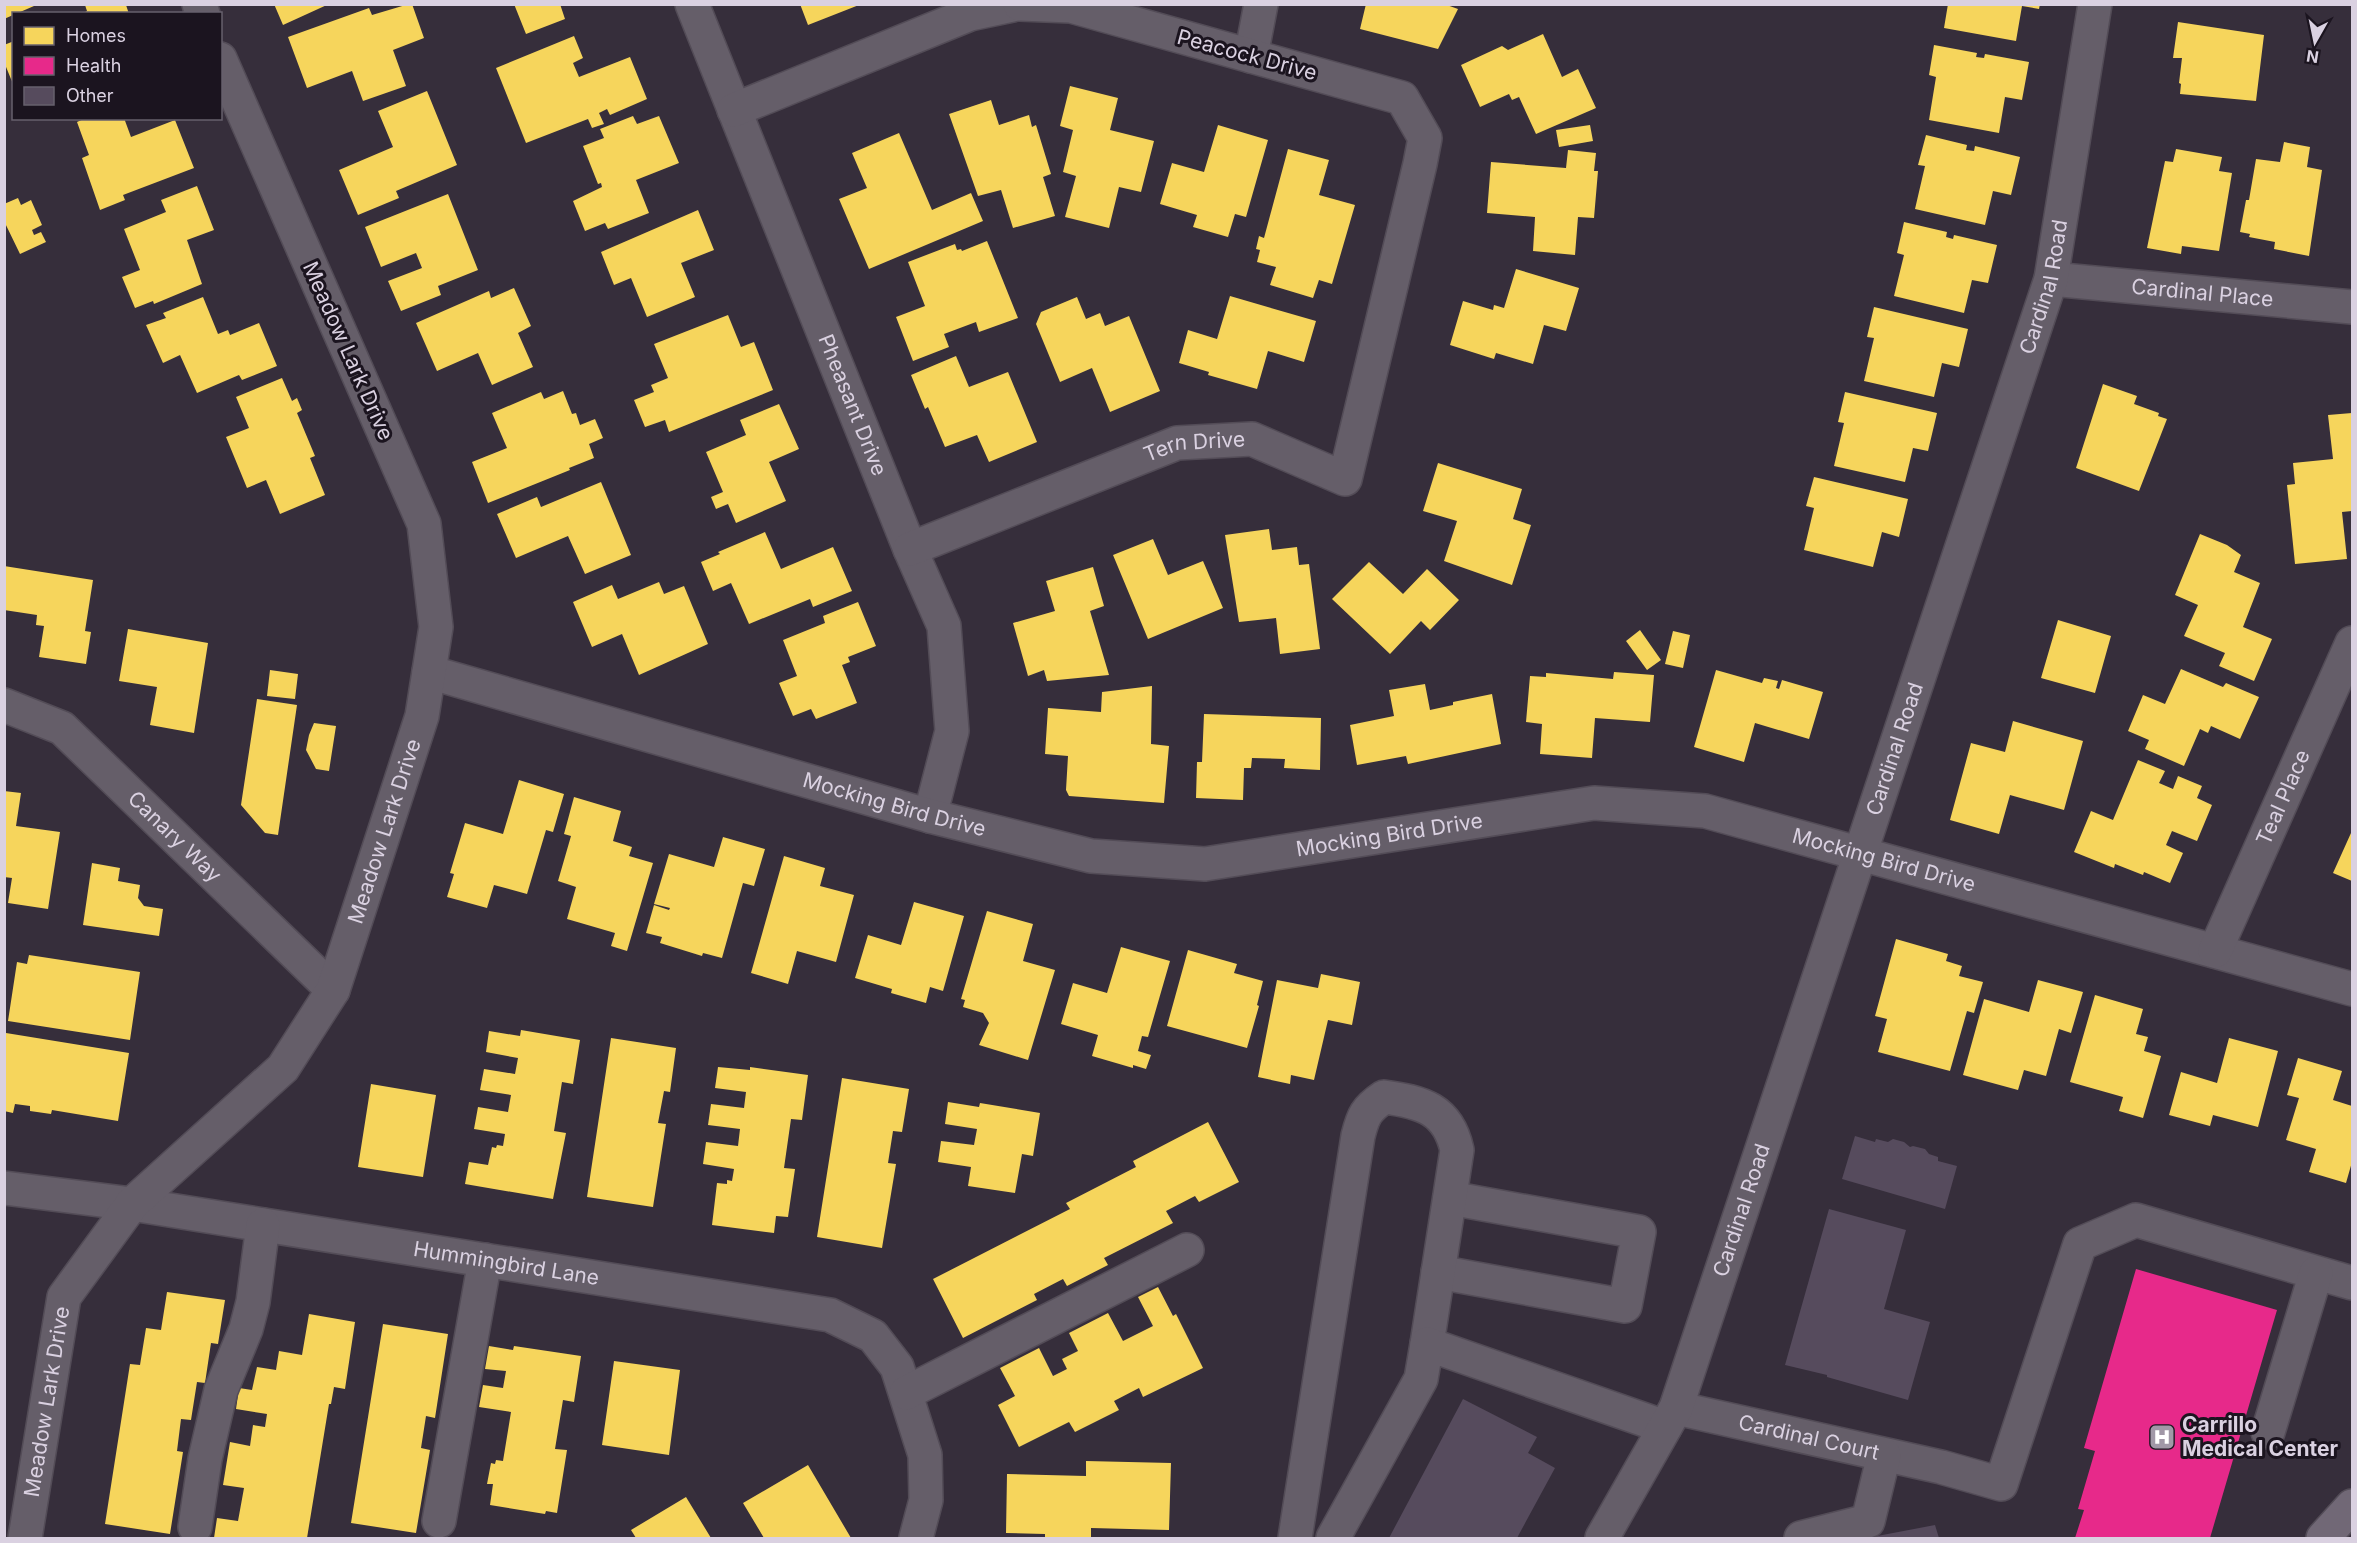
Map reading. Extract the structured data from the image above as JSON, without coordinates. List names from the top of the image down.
{
  "streets": {
    "street": [
      "Peacock Drive",
      "Cardinal Road",
      "Cardinal Place",
      "Meadow Lark Drive",
      "Pheasant Drive",
      "Tern Drive",
      "Teal Place",
      "Mocking Bird Drive",
      "Canary Way",
      "Hummingbird Lane",
      "Cardinal Court"
    ]
  },
  "crossings": [
    ["Peacock Drive", "Pheasant Drive"],
    ["Peacock Drive", "Tern Drive"],
    ["Cardinal Road", "Cardinal Place"],
    ["Cardinal Road", "Mocking Bird Drive"],
    ["Cardinal Road", "Cardinal Court"],
    ["Meadow Lark Drive", "Mocking Bird Drive"],
    ["Meadow Lark Drive", "Canary Way"],
    ["Meadow Lark Drive", "Hummingbird Lane"],
    ["Pheasant Drive", "Tern Drive"],
    ["Pheasant Drive", "Mocking Bird Drive"],
    ["Teal Place", "Mocking Bird Drive"]
  ],
  "places": {
    "hospital": ["Carrillo Medical Center"]
  },
  "legend": ["Homes", "Health", "Other"],
  "north": "bottom"
}
